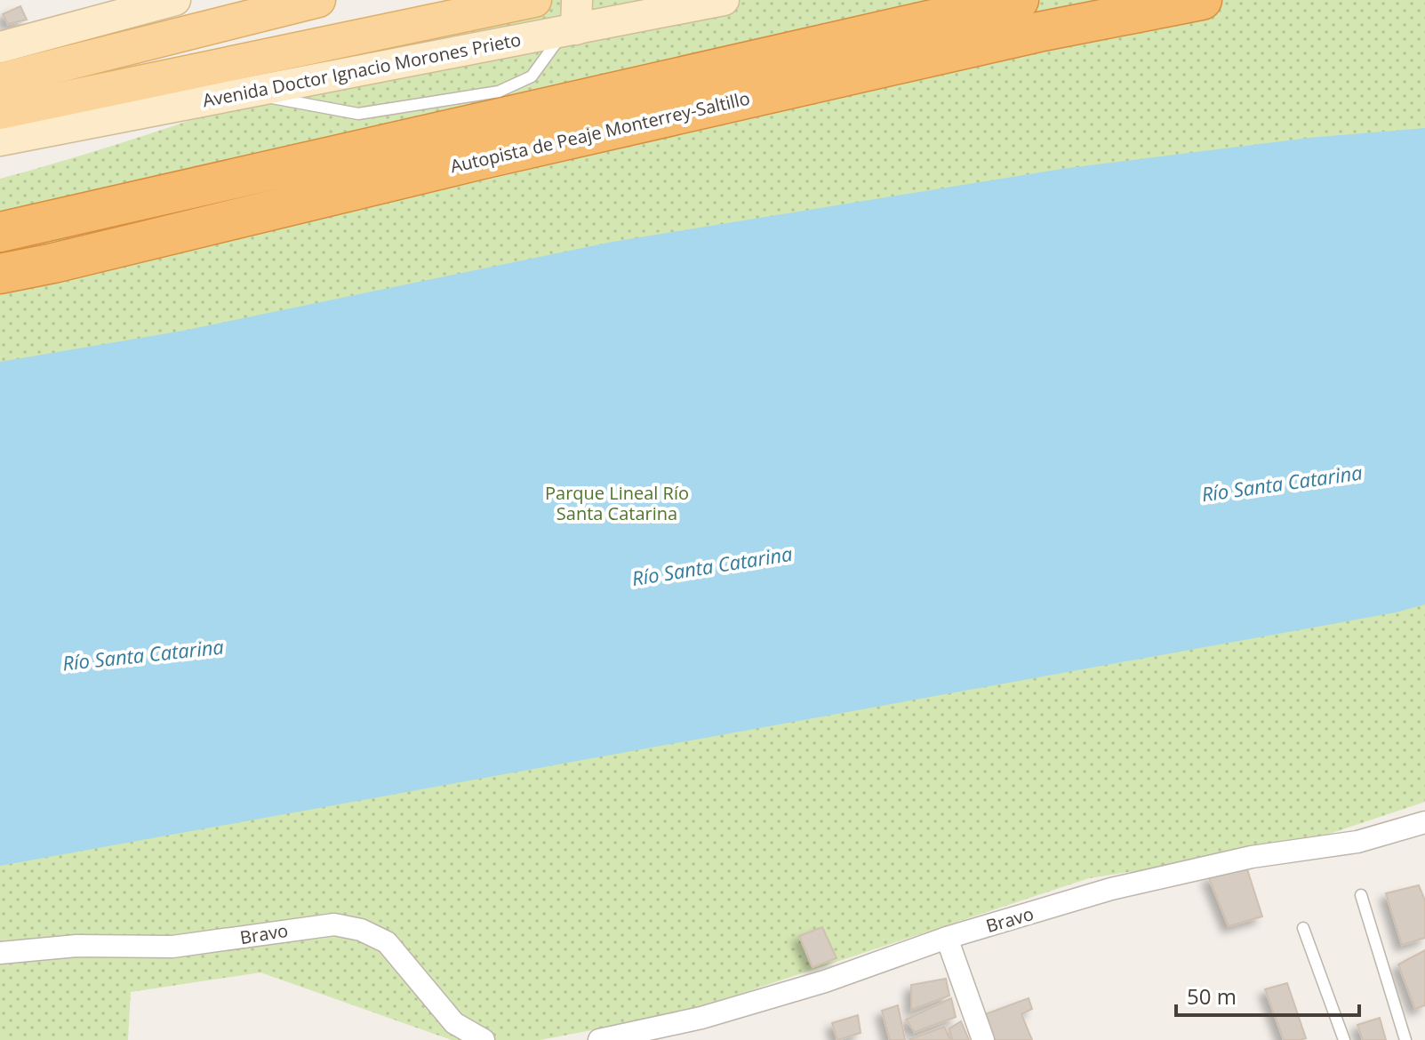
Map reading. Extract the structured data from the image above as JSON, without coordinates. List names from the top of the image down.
{
  "streets": {
    "highway": ["Autopista de Peaje Monterrey-Saltillo"],
    "main road": ["Avenida Doctor Ignacio Morones Prieto"],
    "street": ["Bravo"]
  },
  "water": ["Río Santa Catarina"],
  "parks": ["Parque Lineal Río Santa Catarina"],
  "scale_bar": "50 m"
}
